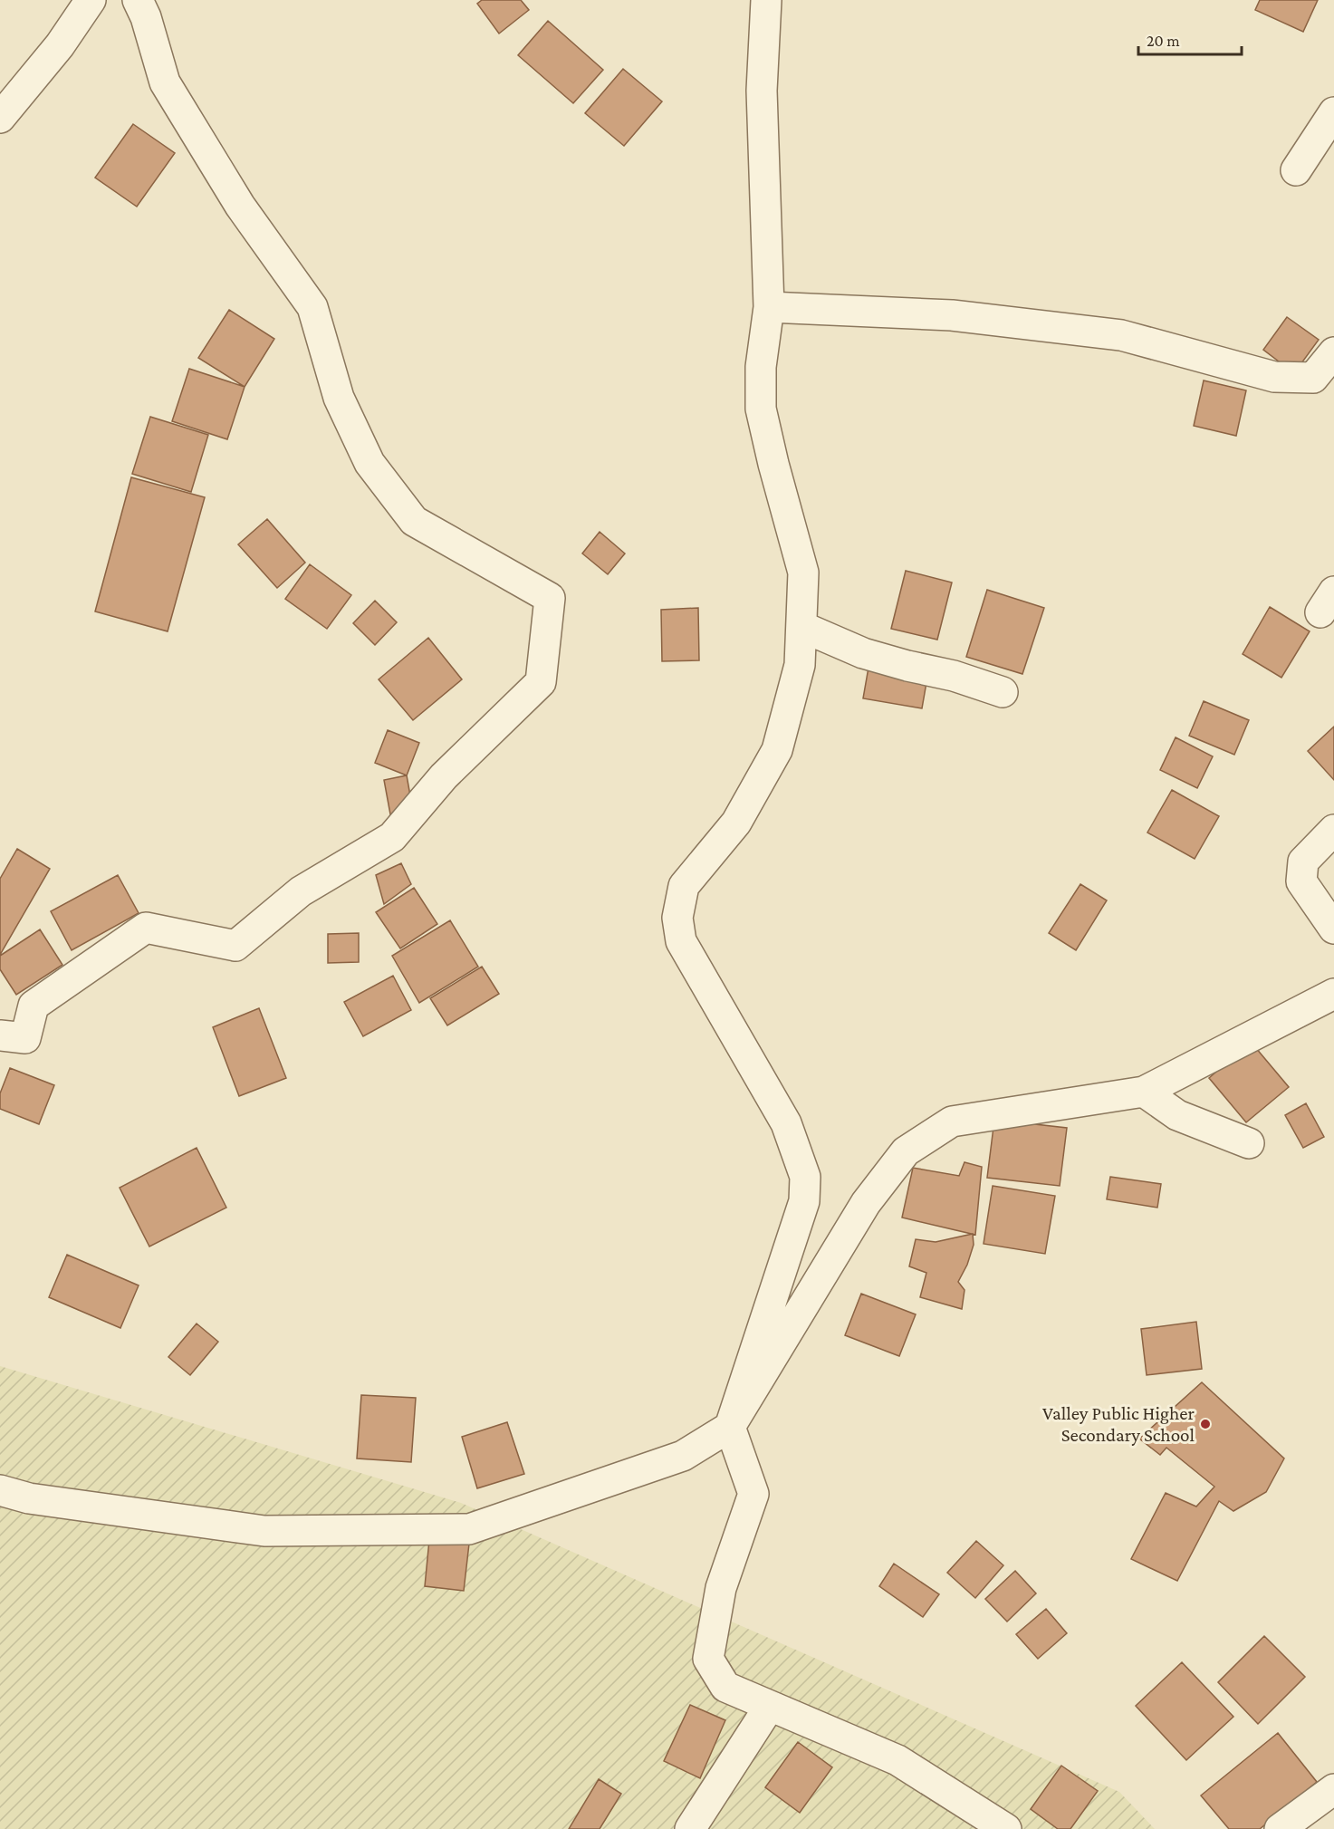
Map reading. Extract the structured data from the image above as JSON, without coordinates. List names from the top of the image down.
{
  "places": ["Valley Public Higher Secondary School"],
  "scale_bar": "20 m"
}
